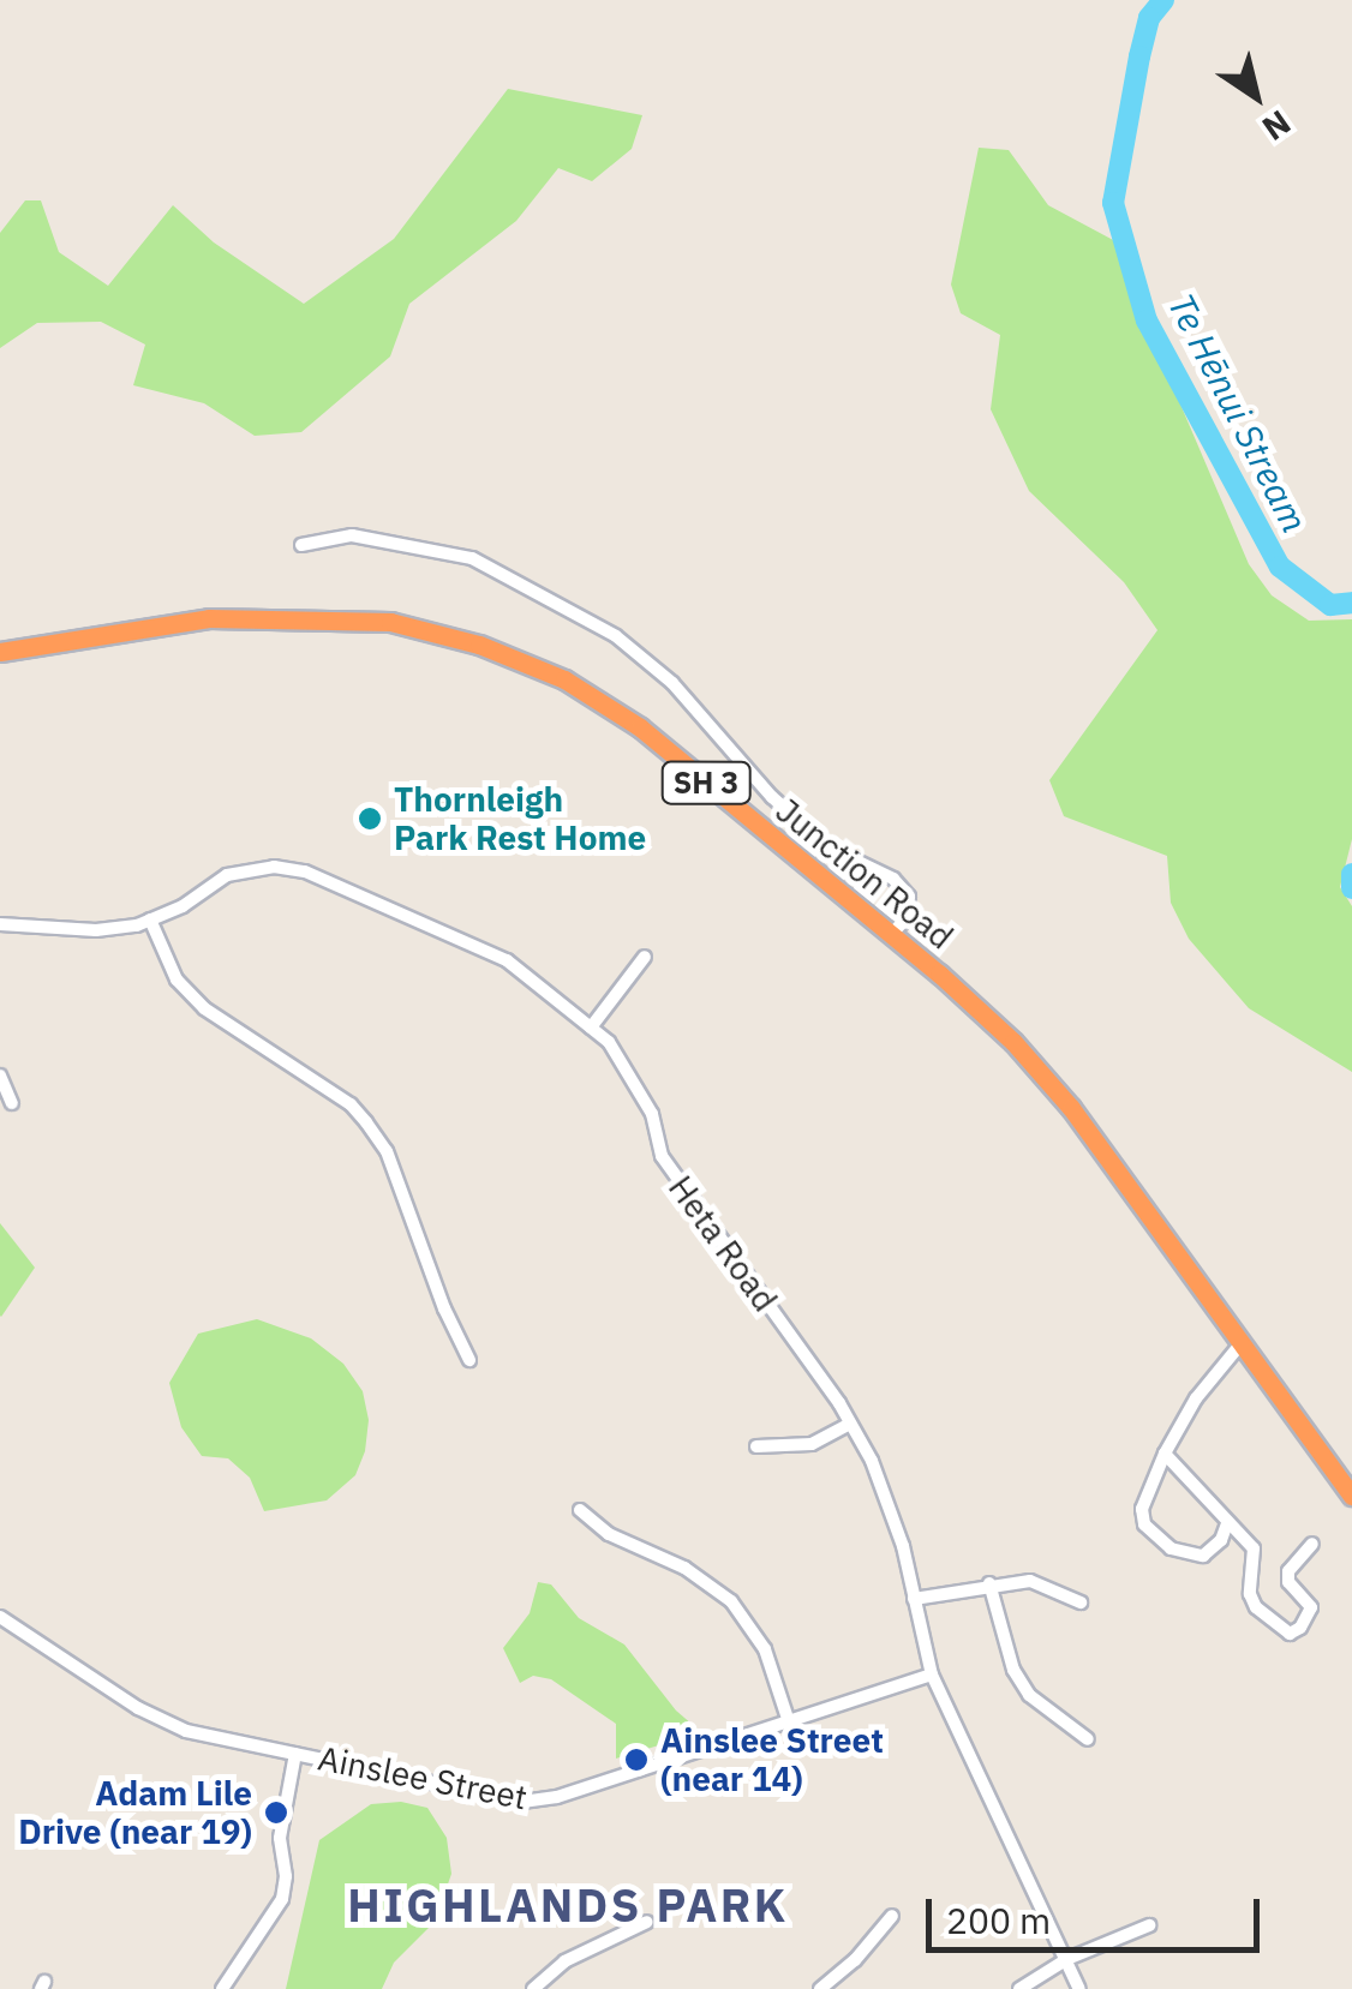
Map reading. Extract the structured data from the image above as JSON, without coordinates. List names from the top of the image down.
{
  "streets": {
    "highway": ["SH 3", "Junction Road"],
    "street": ["Heta Road", "Ainslee Street"]
  },
  "crossings": [
    ["Heta Road", "Ainslee Street"]
  ],
  "districts": ["HIGHLANDS PARK"],
  "water": ["Te Hēnui Stream"],
  "places": ["Thornleigh Park Rest Home", "Ainslee Street (near 14)", "Adam Lile Drive (near 19)"],
  "scale_bar": "200 m",
  "north": "bottom right"
}
